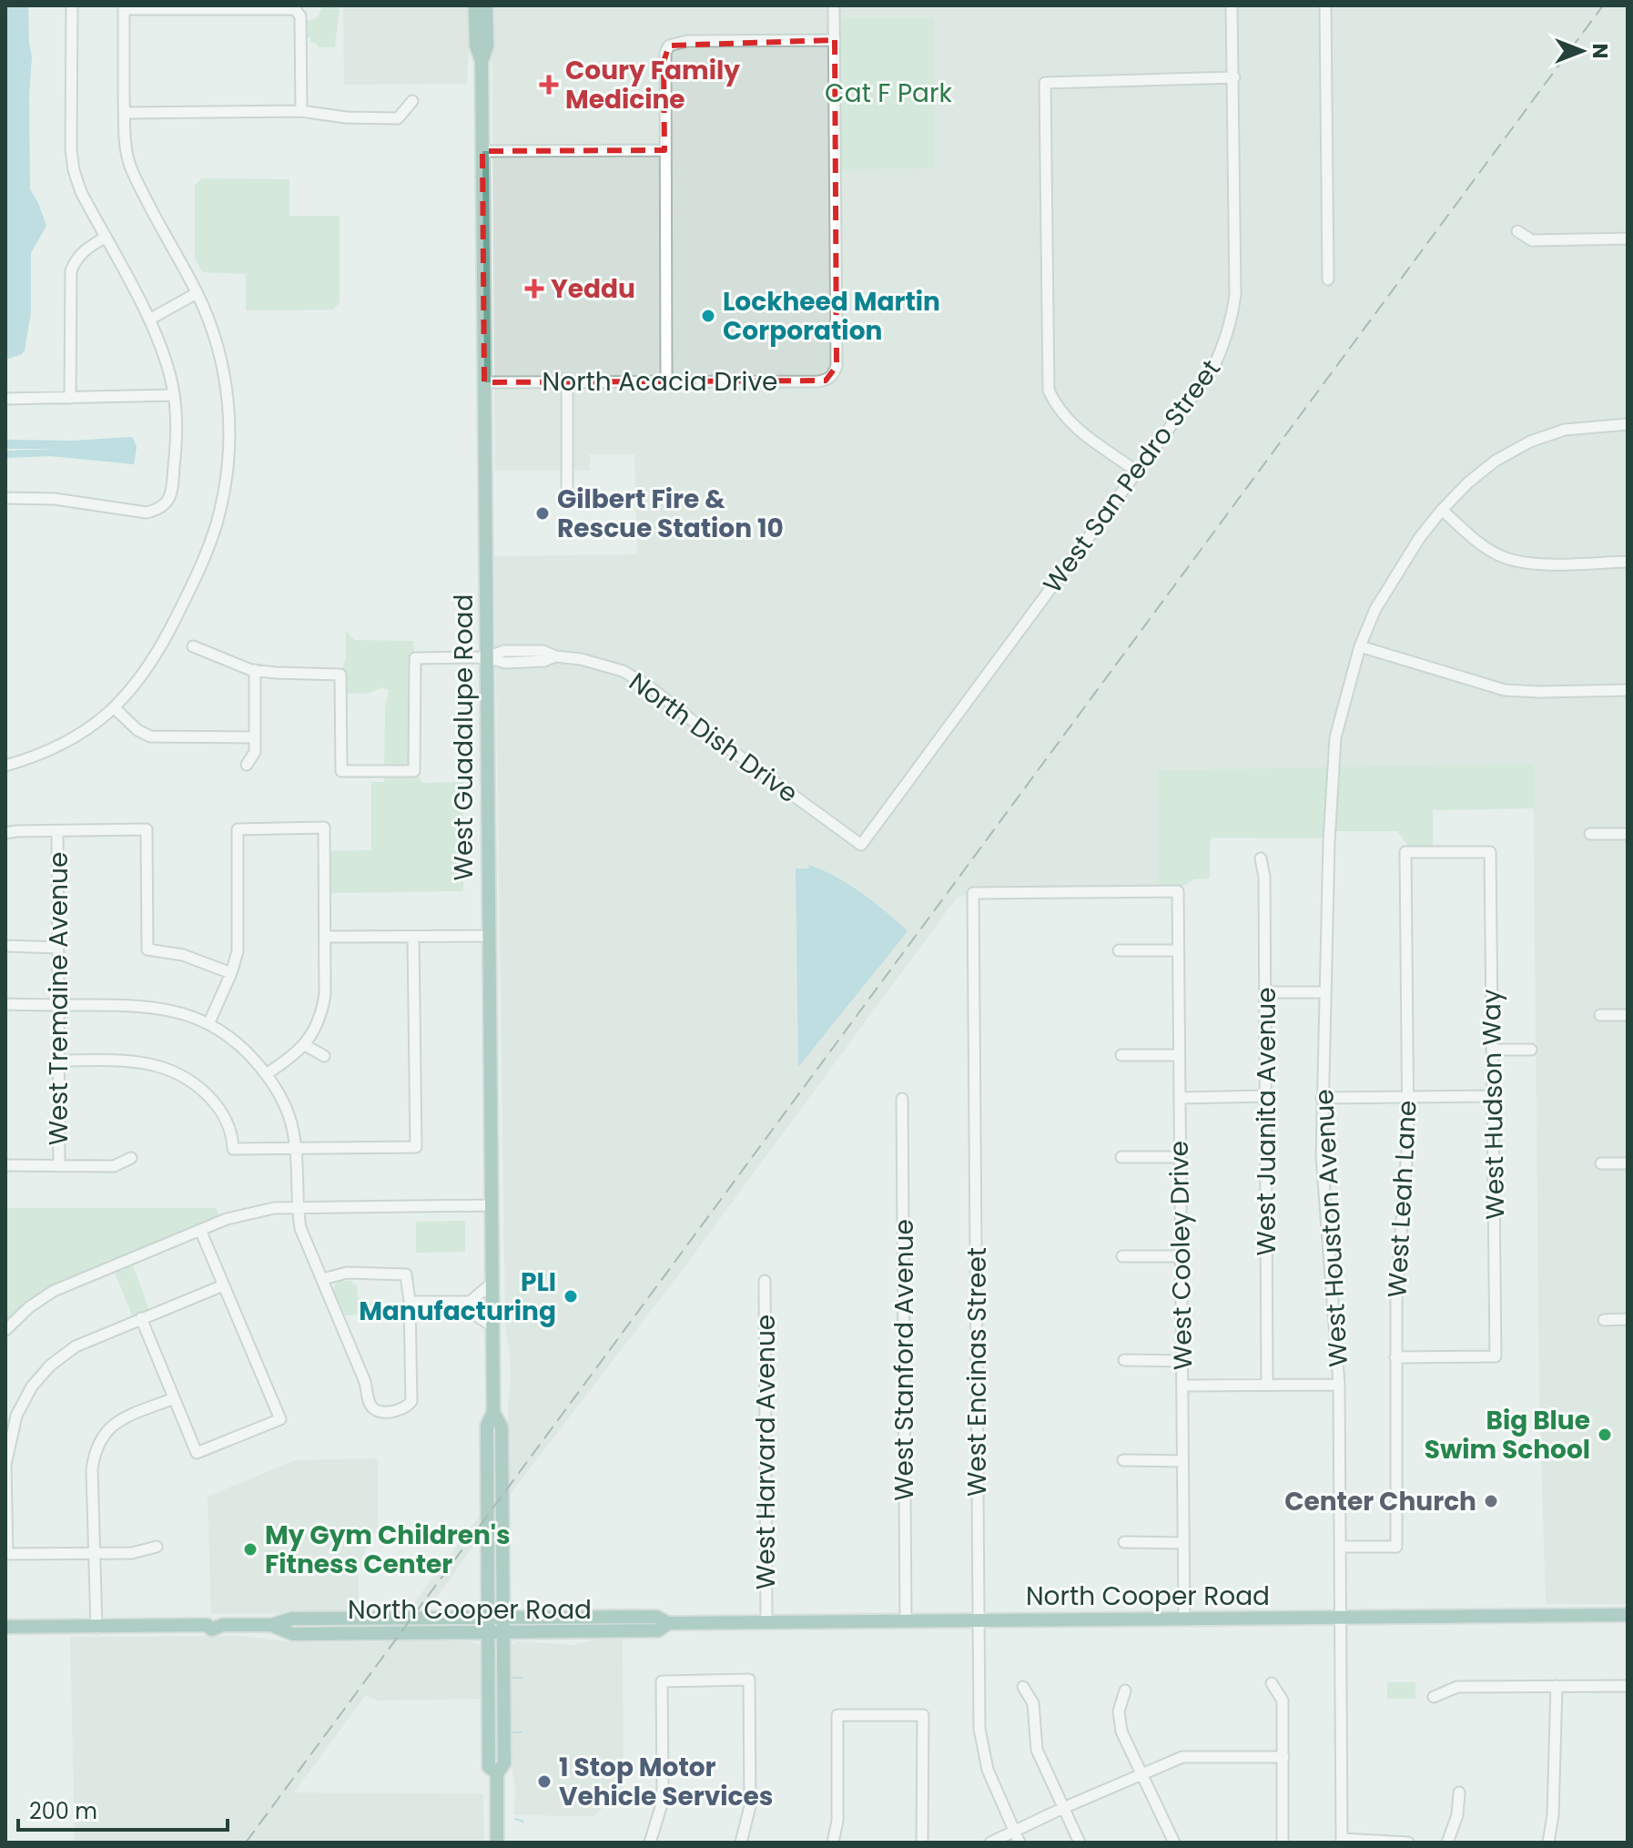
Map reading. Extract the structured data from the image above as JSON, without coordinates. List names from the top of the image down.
{
  "streets": {
    "main road": ["West Guadalupe Road", "North Cooper Road"],
    "street": [
      "North Acacia Drive",
      "West San Pedro Street",
      "North Dish Drive",
      "West Tremaine Avenue",
      "West Hudson Way",
      "West Juanita Avenue",
      "West Leah Lane",
      "West Houston Avenue",
      "West Cooley Drive",
      "West Stanford Avenue",
      "West Encinas Street",
      "West Harvard Avenue"
    ]
  },
  "crossings": [
    ["North Acacia Drive", "West Guadalupe Road"],
    ["West San Pedro Street", "North Dish Drive"],
    ["West Guadalupe Road", "North Dish Drive"],
    ["West Guadalupe Road", "North Cooper Road"],
    ["West Hudson Way", "West Leah Lane"],
    ["West Leah Lane", "West Houston Avenue"],
    ["West Houston Avenue", "North Cooper Road"],
    ["West Cooley Drive", "West Encinas Street"],
    ["West Cooley Drive", "North Cooper Road"],
    ["West Stanford Avenue", "North Cooper Road"],
    ["West Encinas Street", "North Cooper Road"],
    ["West Harvard Avenue", "North Cooper Road"]
  ],
  "parks": ["Cat F Park"],
  "places": {
    "health": ["Coury Family Medicine", "Yeddu"],
    "other": [
      "Lockheed Martin Corporation",
      "Gilbert Fire & Rescue Station 10",
      "PLI Manufacturing",
      "Big Blue Swim School",
      "Center Church",
      "My Gym Children's Fitness Center",
      "1 Stop Motor Vehicle Services"
    ]
  },
  "scale_bar": "200 m",
  "north": "right"
}
